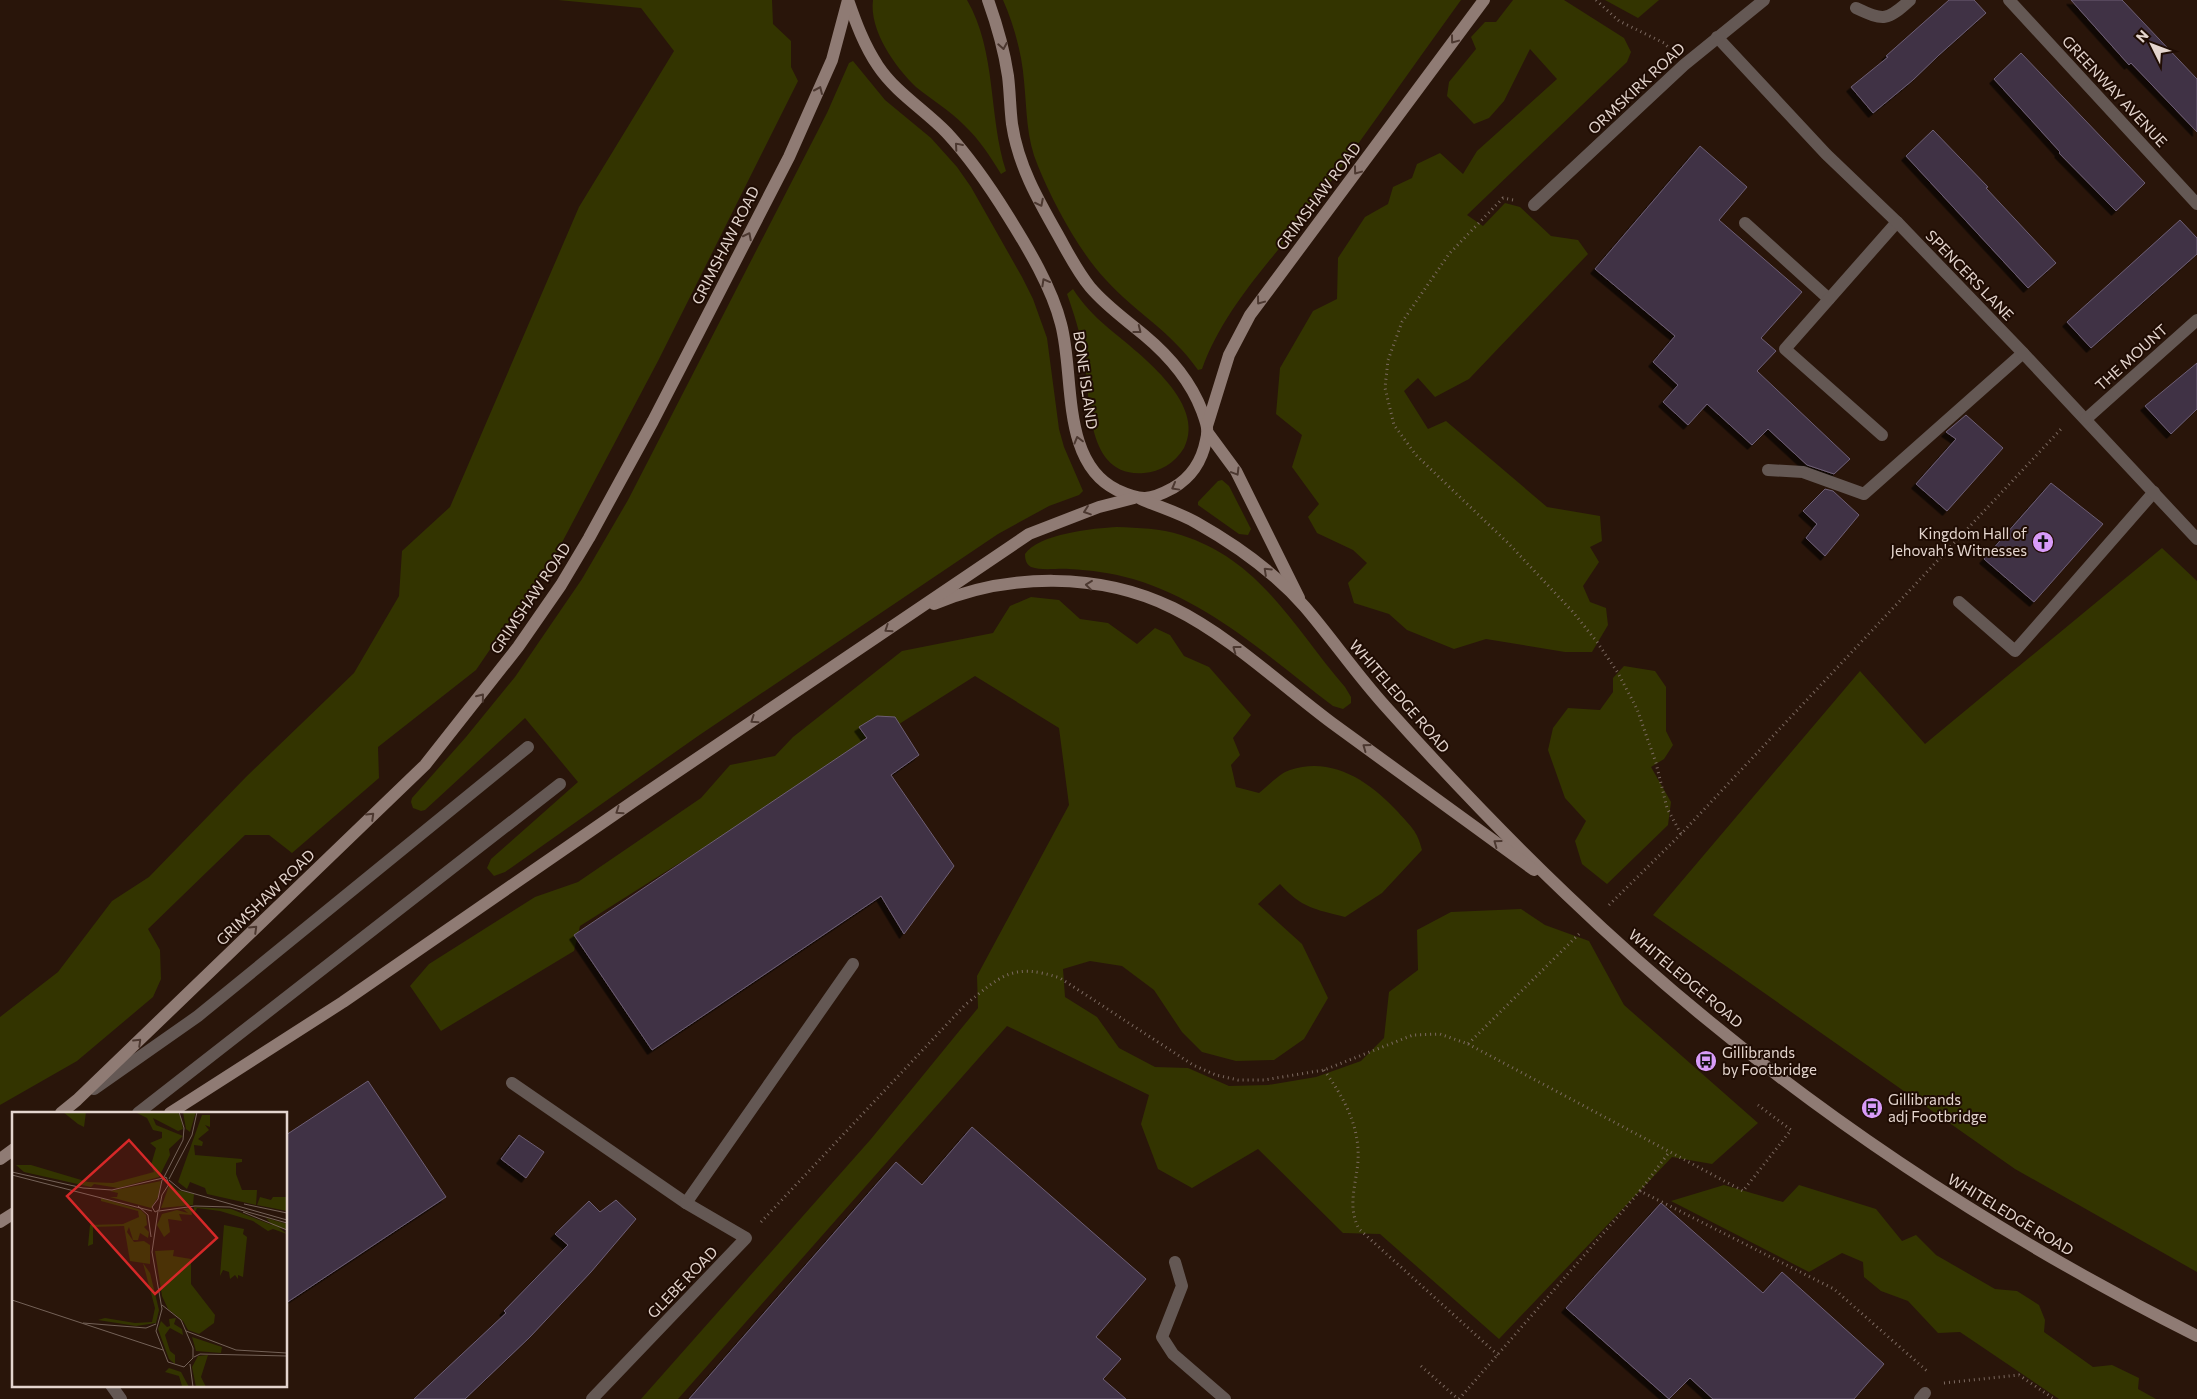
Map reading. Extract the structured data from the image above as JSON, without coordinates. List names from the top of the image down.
{
  "streets": {
    "main road": ["GRIMSHAW ROAD", "BONE ISLAND", "WHITELEDGE ROAD"],
    "street": [
      "ORMSKIRK ROAD",
      "GREENWAY AVENUE",
      "SPENCERS LANE",
      "THE MOUNT",
      "GLEBE ROAD"
    ]
  },
  "crossings": [
    ["ORMSKIRK ROAD", "SPENCERS LANE"],
    ["GRIMSHAW ROAD", "BONE ISLAND"],
    ["GRIMSHAW ROAD", "WHITELEDGE ROAD"],
    ["SPENCERS LANE", "THE MOUNT"],
    ["BONE ISLAND", "WHITELEDGE ROAD"]
  ],
  "places": {
    "church": ["Kingdom Hall of Jehovah's Witnesses"],
    "bus stop": ["Gillibrands by Footbridge", "Gillibrands adj Footbridge"]
  },
  "north": "top left"
}
